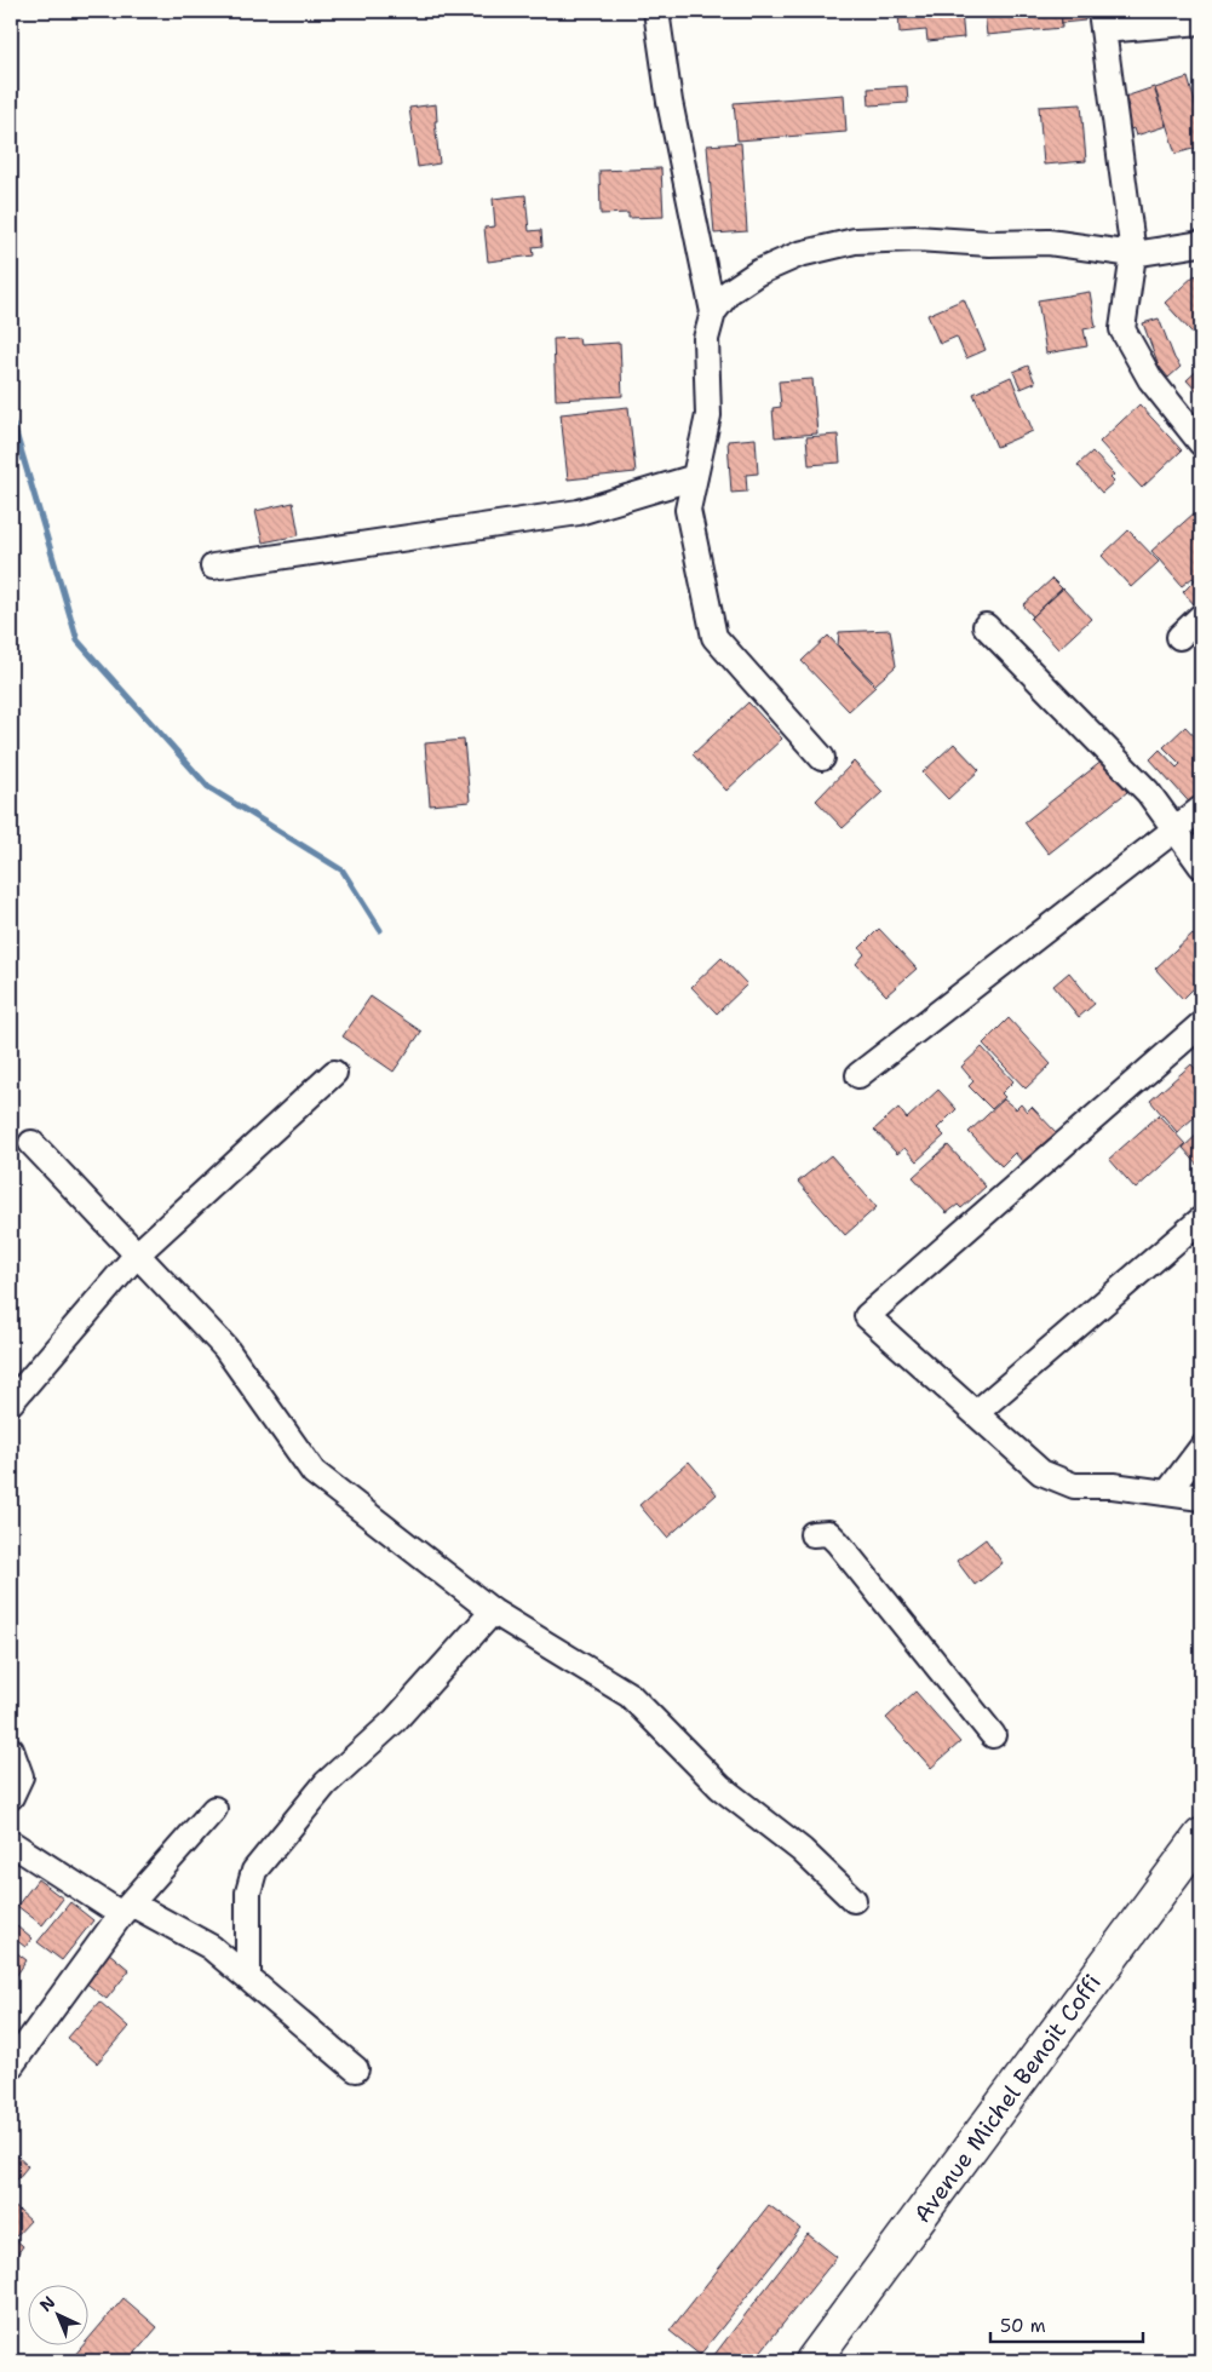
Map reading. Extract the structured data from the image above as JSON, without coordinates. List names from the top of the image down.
{
  "streets": {
    "street": ["Avenue Michel Benoit Coffi"]
  },
  "scale_bar": "50 m",
  "north": "top left"
}
